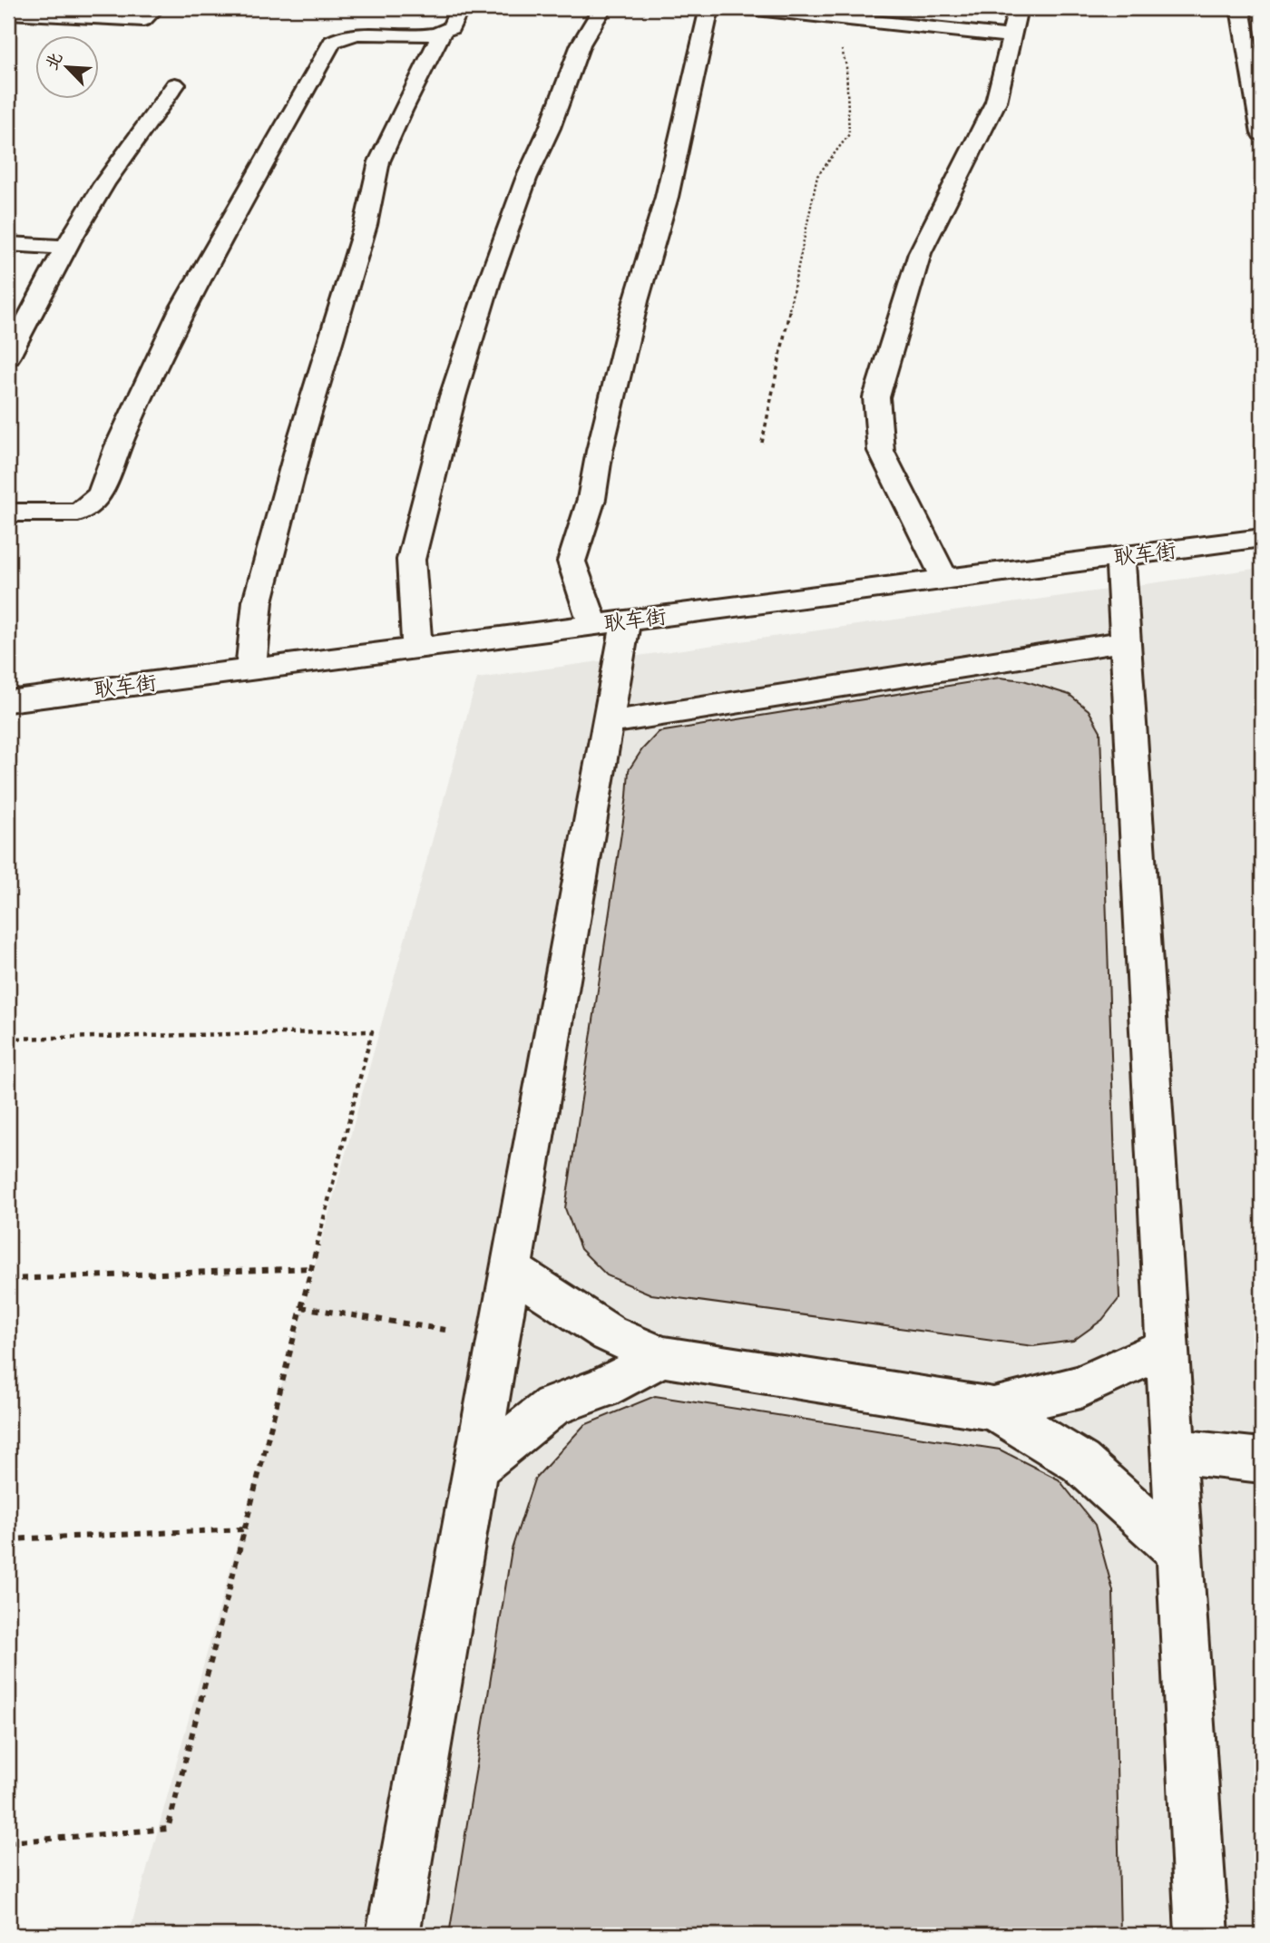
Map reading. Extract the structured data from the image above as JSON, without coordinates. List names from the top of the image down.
{
  "streets": {
    "street": ["耿车街"]
  },
  "north": "top left"
}
